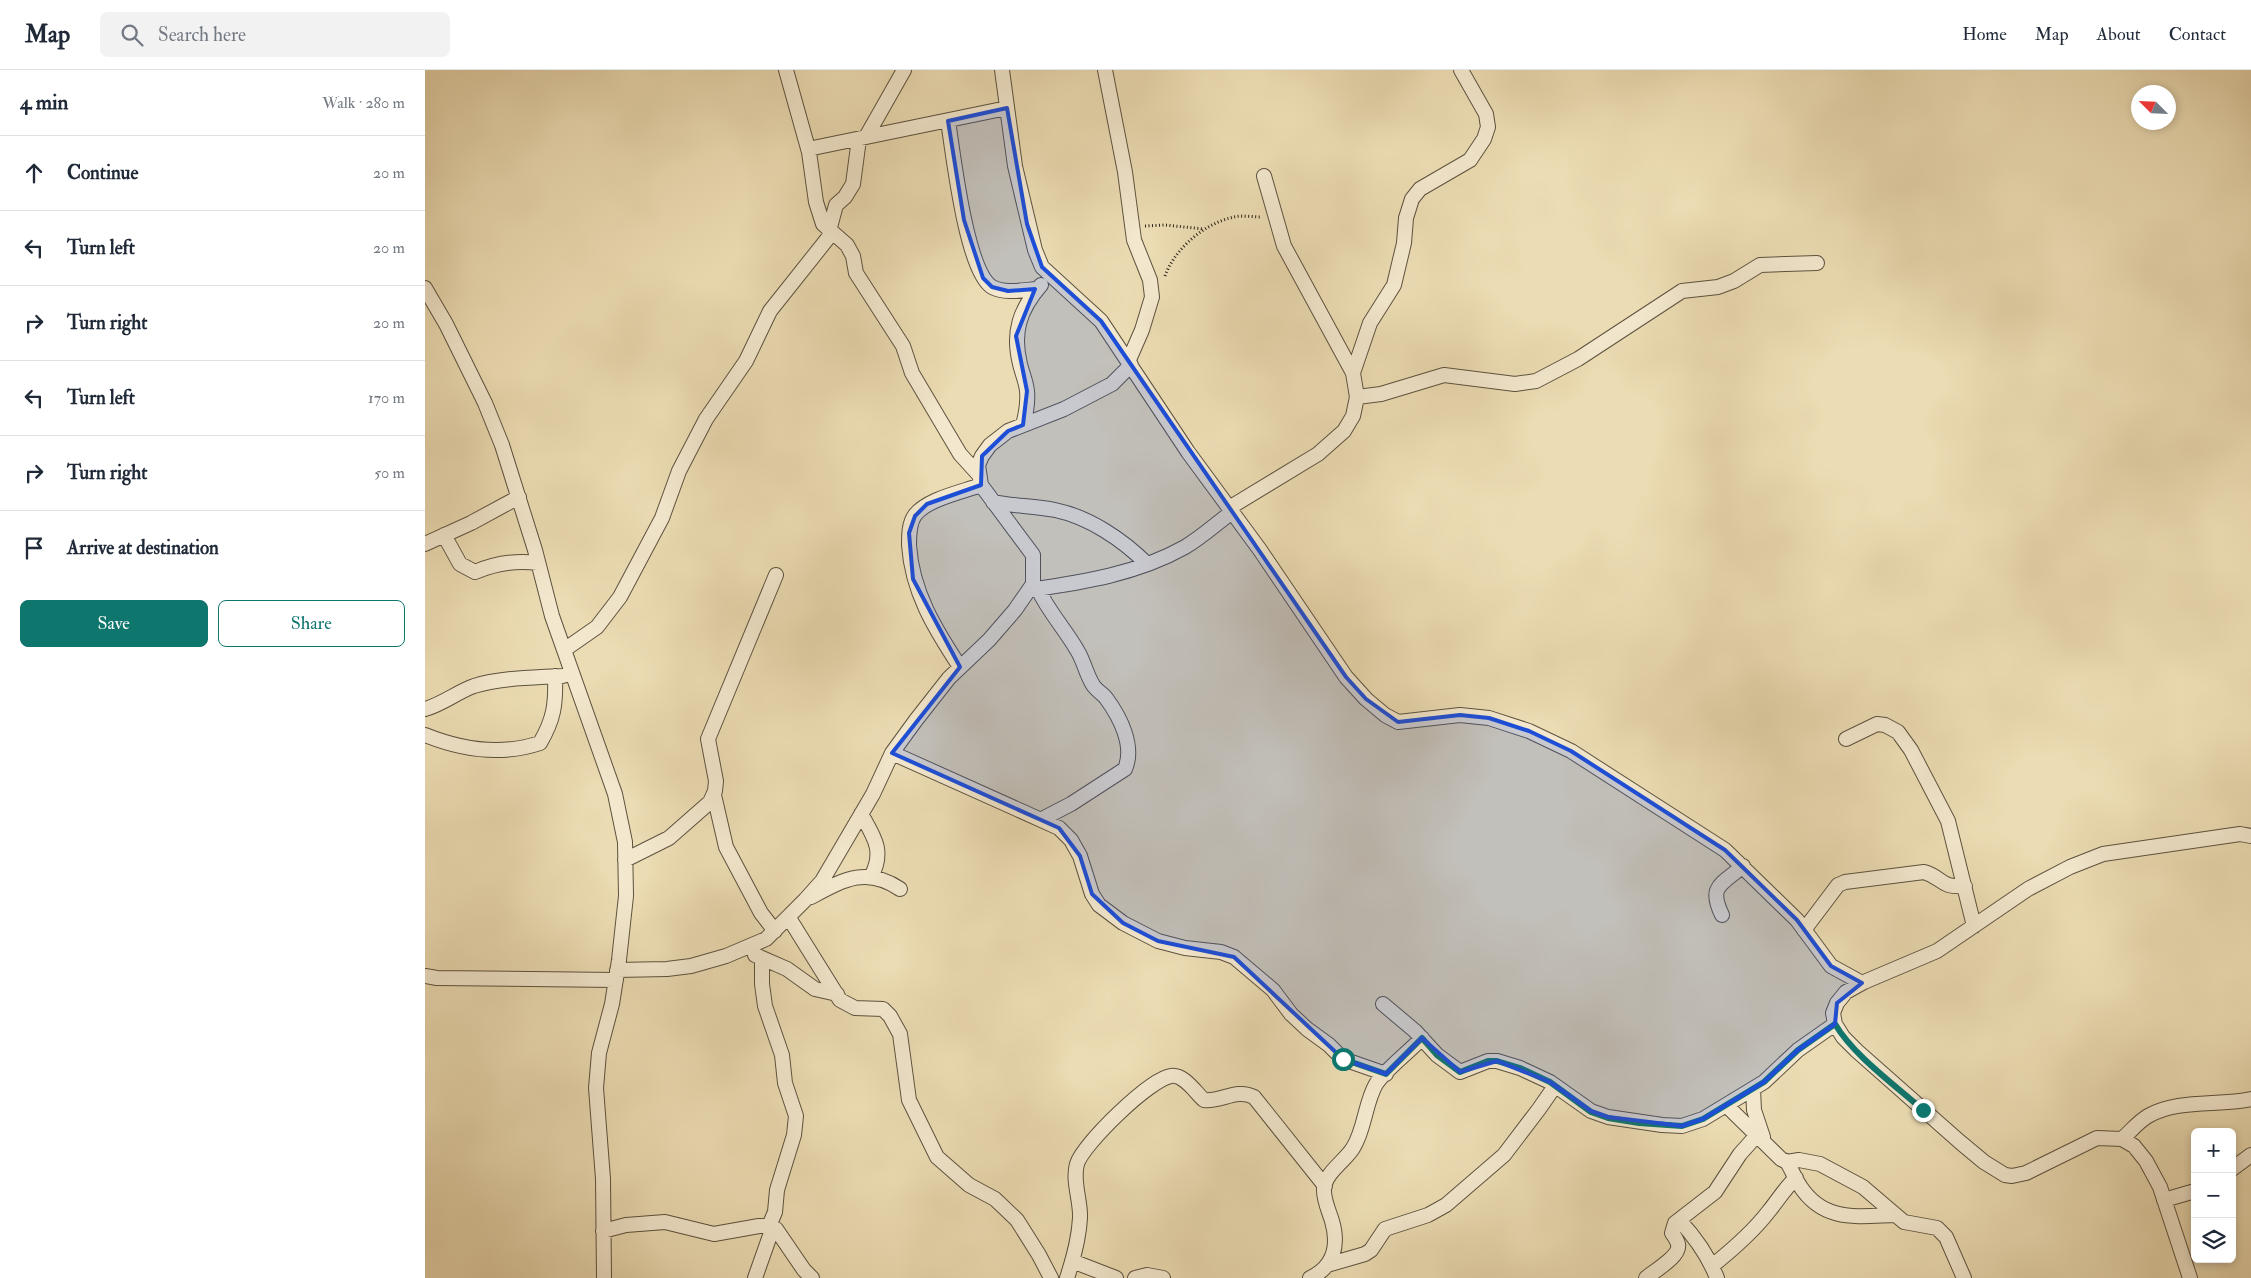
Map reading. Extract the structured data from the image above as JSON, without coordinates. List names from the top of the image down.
{
  "north": "top left",
  "page": {
    "header": "Map",
    "search": "Search here",
    "nav": [
      "Home",
      "Map",
      "About",
      "Contact"
    ],
    "heading": ["4 min", "Walk · 280 m"],
    "list": [
      ["Continue", "20 m"],
      ["Turn left", "20 m"],
      ["Turn right", "20 m"],
      ["Turn left", "170 m"],
      ["Turn right", "50 m"],
      "Arrive at destination"
    ],
    "buttons": ["Save", "Share"],
    "map_buttons": ["+", "−"]
  }
}
